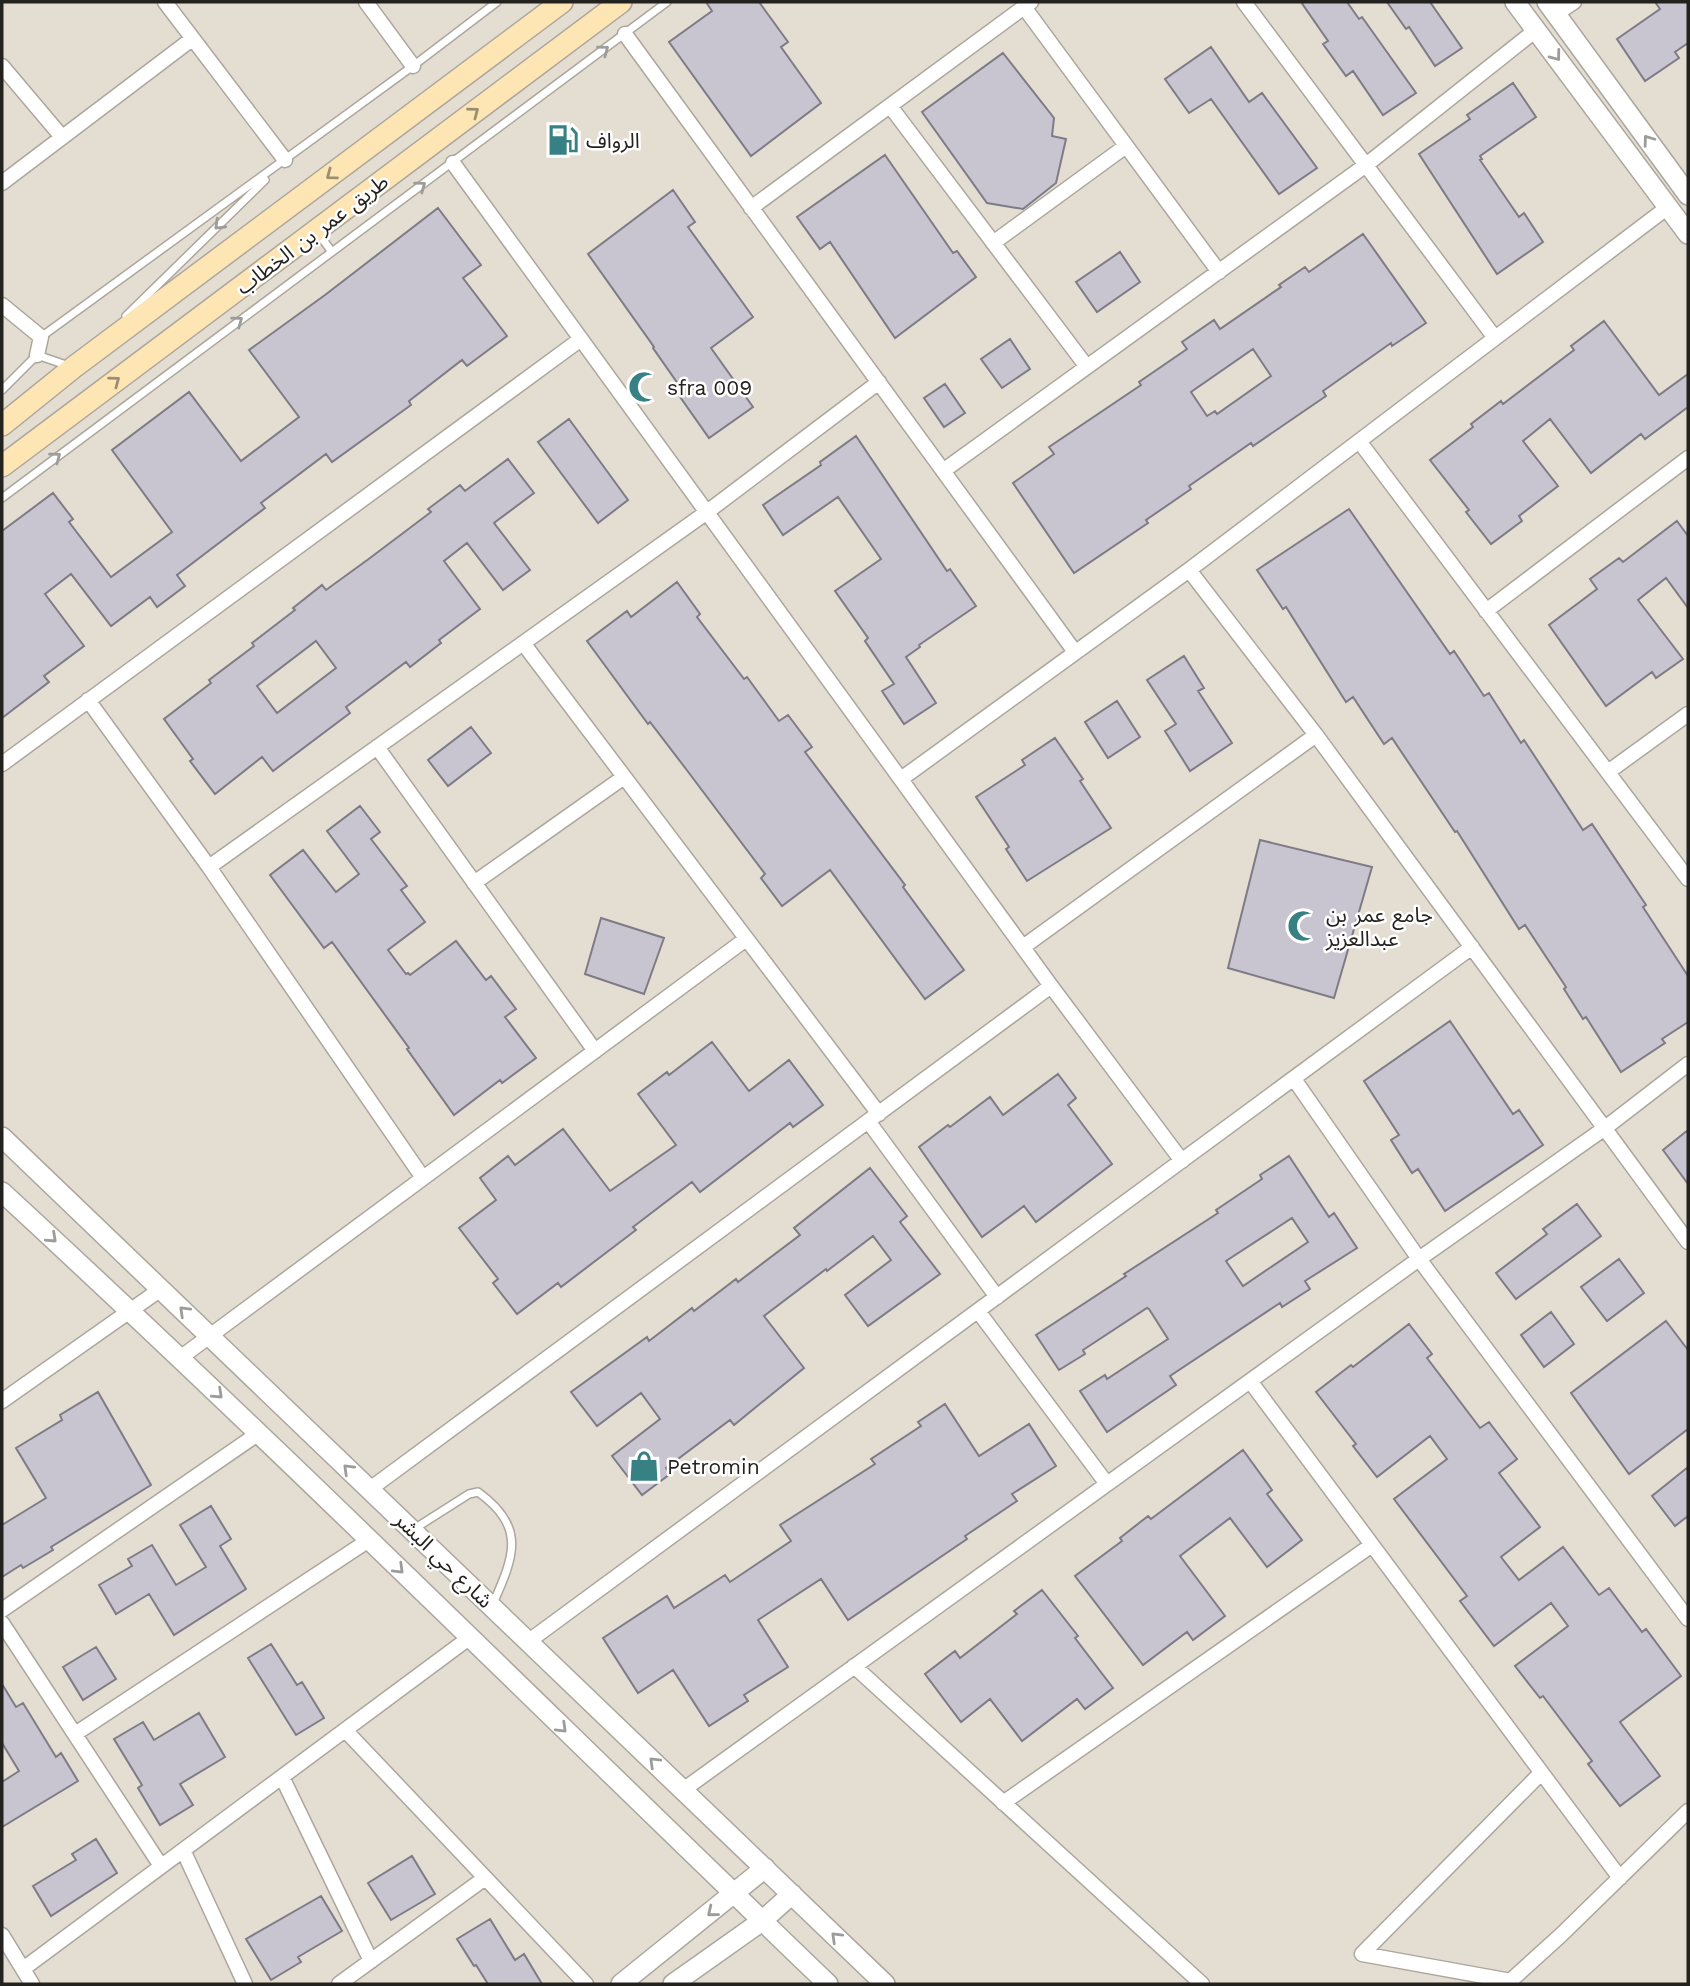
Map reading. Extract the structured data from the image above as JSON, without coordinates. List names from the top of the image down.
{
  "streets": {
    "main road": ["طريق عمر بن الخطاب"],
    "street": ["شارع حي البشر"]
  },
  "places": {
    "fuel station": ["الرواف"],
    "mosque": ["sfra 009", "جامع عمر بن عبدالعزيز"],
    "shop": ["Petromin"]
  }
}
